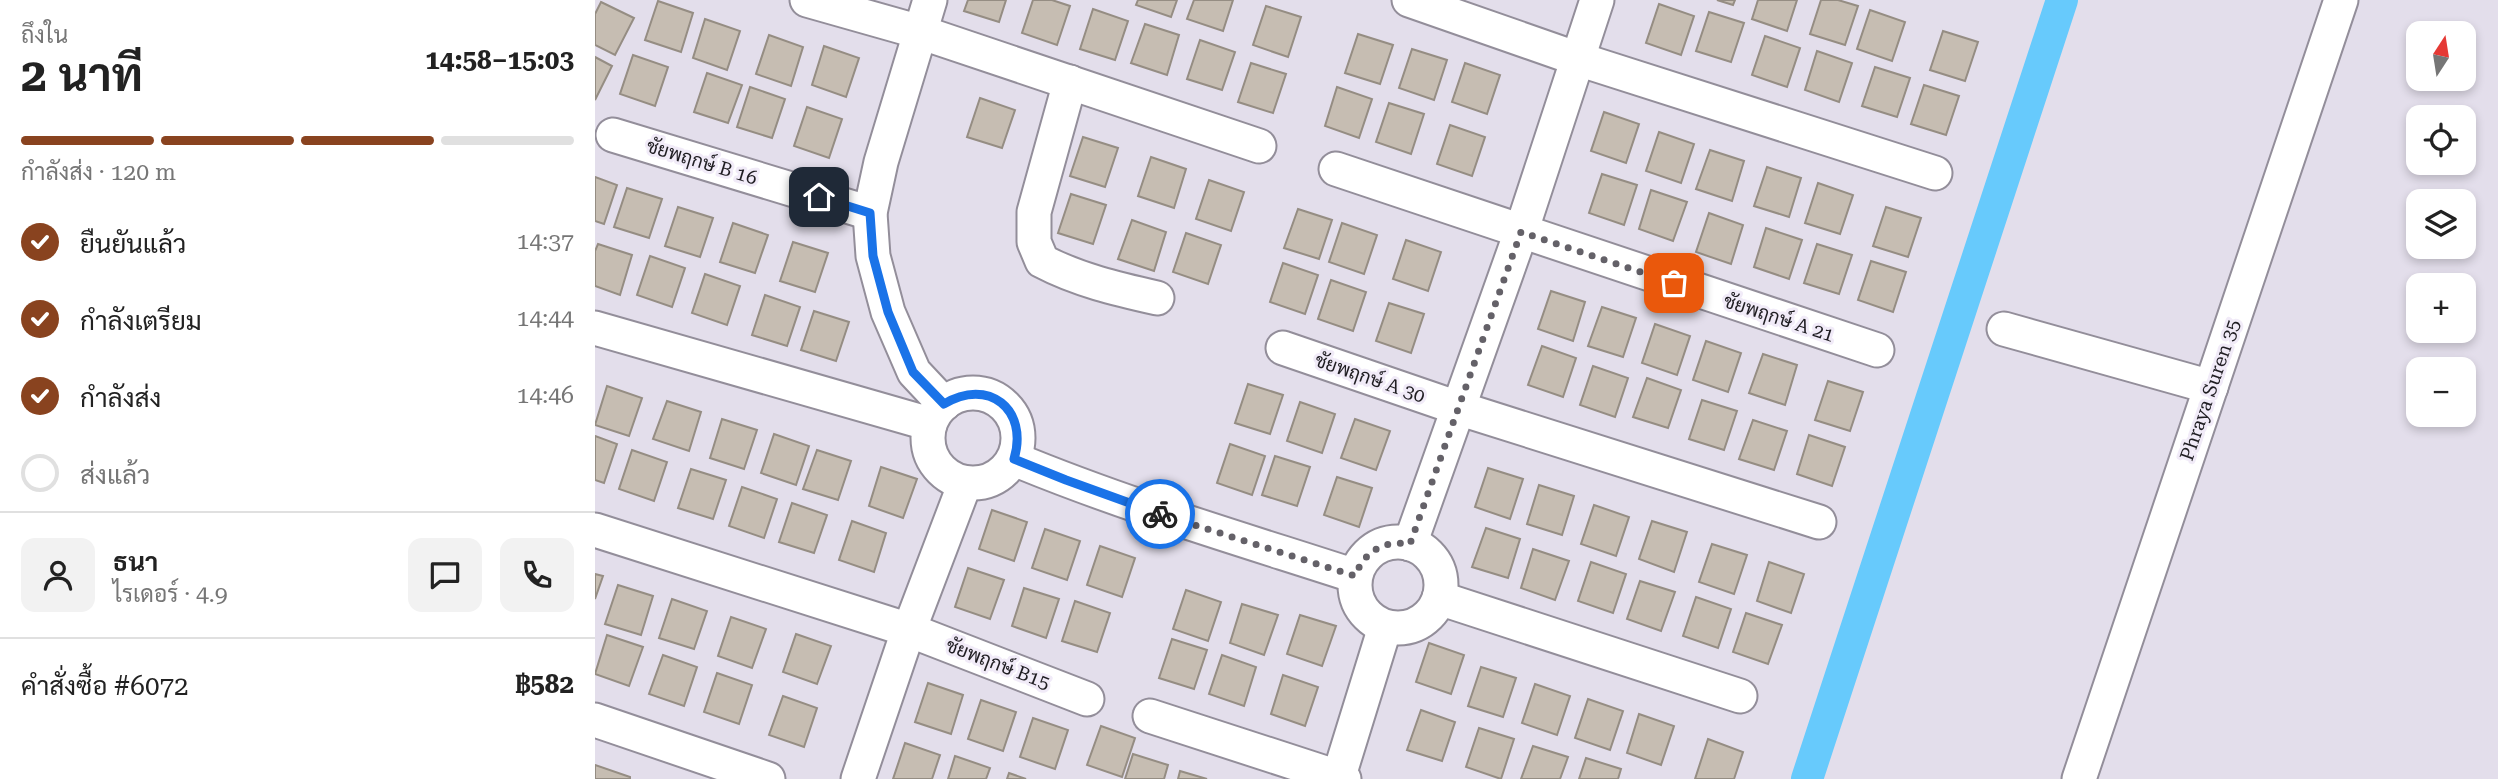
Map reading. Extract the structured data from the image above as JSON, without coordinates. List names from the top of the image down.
{
  "streets": {
    "street": [
      "ชัยพฤกษ์ B 16",
      "ชัยพฤกษ์ A 21",
      "ชัยพฤกษ์ A 30",
      "Phraya Suren 35",
      "ชัยพฤกษ์ B15"
    ]
  },
  "north": "top",
  "page": {
    "heading": ["2 นาที", "ถึงใน", "14:58–15:03"],
    "panel": [
      "ธนา",
      "ไรเดอร์ · 4.9",
      "คำสั่งซื้อ #6072",
      "฿582"
    ],
    "map_buttons": ["+", "−"],
    "bar": "กำลังส่ง · 120 m",
    "list": [
      ["ยืนยันแล้ว", "14:37"],
      ["กำลังเตรียม", "14:44"],
      ["กำลังส่ง", "14:46"],
      "ส่งแล้ว"
    ]
  }
}
